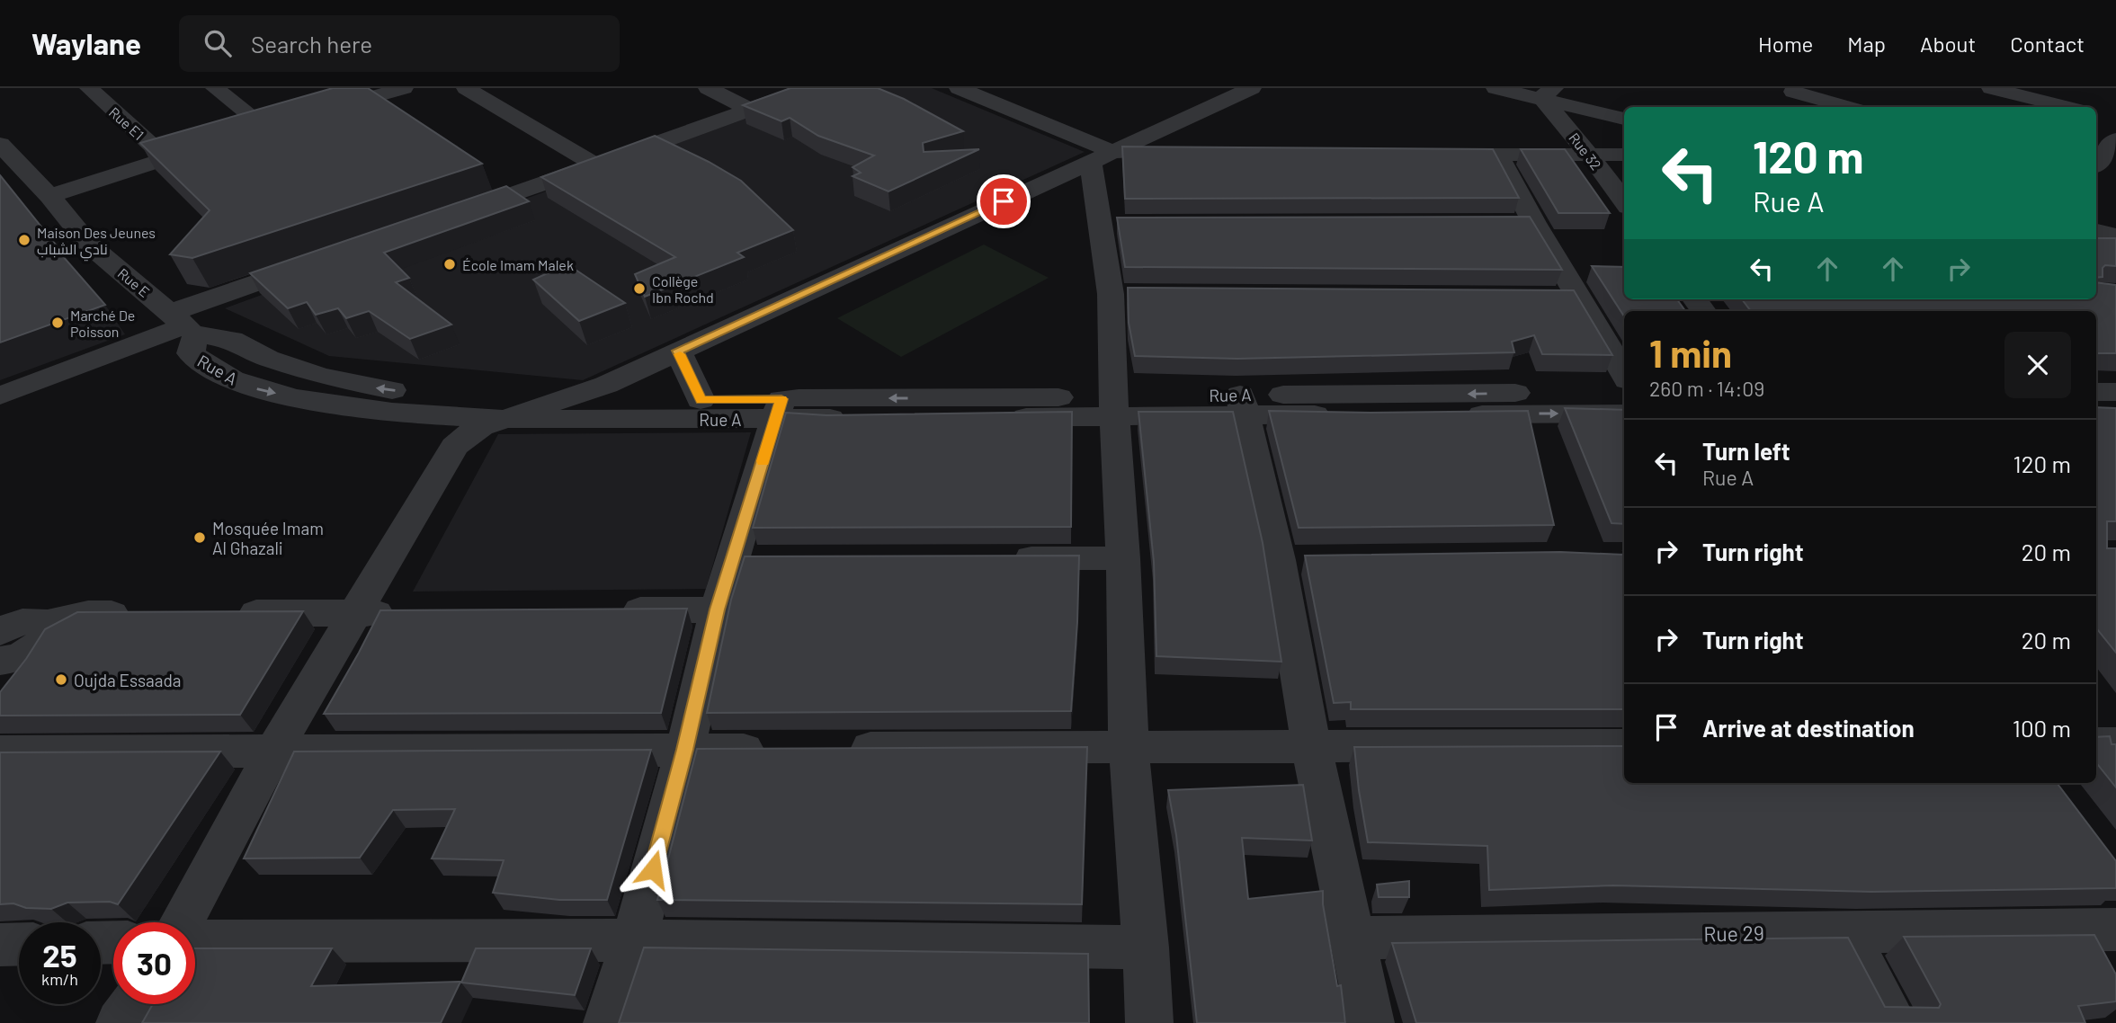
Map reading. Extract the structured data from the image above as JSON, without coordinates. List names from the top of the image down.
{
  "streets": {
    "street": [
      "Rue E1",
      "Rue 32",
      "Rue E",
      "Rue A",
      "Rue 29"
    ]
  },
  "crossings": [
    ["Rue E", "Rue A"]
  ],
  "places": [
    "Maison Des Jeunes نادي الشباب",
    "École Imam Malek",
    "Collège Ibn Rochd",
    "Marché De Poisson",
    "Mosquée Imam Al Ghazali",
    "Oujda Essaada"
  ],
  "page": {
    "header": "Waylane",
    "search": "Search here",
    "nav": [
      "Home",
      "Map",
      "About",
      "Contact"
    ],
    "turn": ["120 m", "Rue A"],
    "heading": ["1 min", "260 m · 14:09"],
    "list": [
      {
        "name": "Turn left",
        "note": "Rue A",
        "value": "120 m"
      },
      {
        "name": "Turn right",
        "value": "20 m"
      },
      {
        "name": "Turn right",
        "value": "20 m"
      },
      {
        "name": "Arrive at destination",
        "value": "100 m"
      }
    ],
    "speed": "25 km/h",
    "limit": "30"
  }
}
